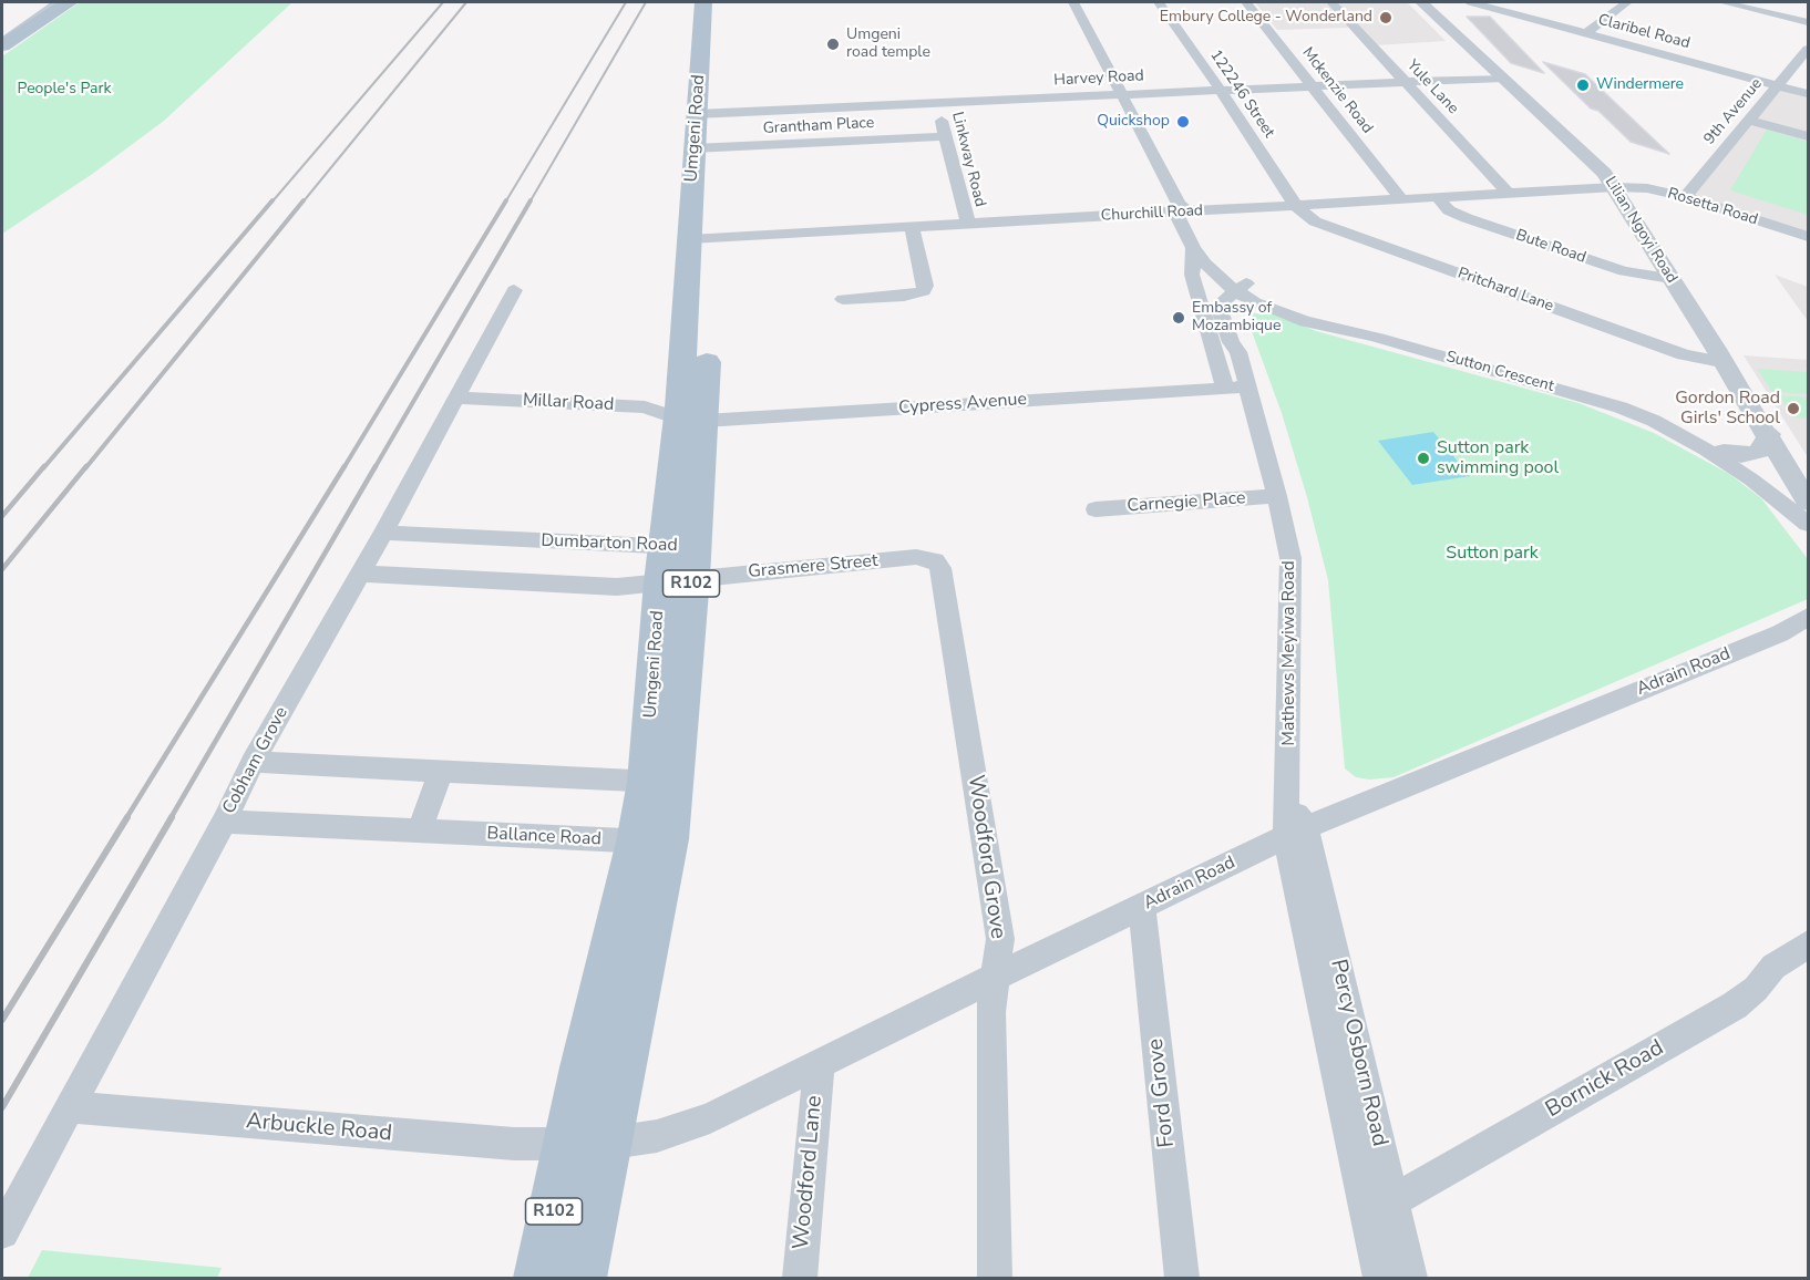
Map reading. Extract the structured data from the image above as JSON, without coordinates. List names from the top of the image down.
{
  "streets": {
    "main road": ["Umgeni Road", "R102"],
    "street": [
      "Claribel Road",
      "Harvey Road",
      "Yule Lane",
      "Mckenzie Road",
      "122246 Street",
      "9th Avenue",
      "Grantham Place",
      "Linkway Road",
      "Rosetta Road",
      "Churchill Road",
      "Lilian Ngoyi Road",
      "Bute Road",
      "Pritchard Lane",
      "Sutton Crescent",
      "Millar Road",
      "Cypress Avenue",
      "Carnegie Place",
      "Dumbarton Road",
      "Grasmere Street",
      "Mathews Meyiwa Road",
      "Adrain Road",
      "Cobham Grove",
      "Ballance Road",
      "Woodford Grove",
      "Percy Osborn Road",
      "Bornick Road",
      "Ford Grove",
      "Arbuckle Road",
      "Woodford Lane"
    ]
  },
  "crossings": [
    ["Claribel Road", "9th Avenue"],
    ["Harvey Road", "Yule Lane"],
    ["Harvey Road", "Mckenzie Road"],
    ["Harvey Road", "122246 Street"],
    ["Harvey Road", "Umgeni Road"],
    ["Harvey Road", "Linkway Road"],
    ["Harvey Road", "Lilian Ngoyi Road"],
    ["Yule Lane", "Churchill Road"],
    ["Mckenzie Road", "Churchill Road"],
    ["122246 Street", "Churchill Road"],
    ["122246 Street", "Pritchard Lane"],
    ["9th Avenue", "Rosetta Road"],
    ["Grantham Place", "Umgeni Road"],
    ["Grantham Place", "Linkway Road"],
    ["Umgeni Road", "Churchill Road"],
    ["Umgeni Road", "Millar Road"],
    ["Umgeni Road", "Cypress Avenue"],
    ["Umgeni Road", "Dumbarton Road"],
    ["Umgeni Road", "Grasmere Street"],
    ["Umgeni Road", "Adrain Road"],
    ["Umgeni Road", "Ballance Road"],
    ["Umgeni Road", "Arbuckle Road"],
    ["Linkway Road", "Churchill Road"],
    ["Rosetta Road", "Churchill Road"],
    ["Rosetta Road", "Lilian Ngoyi Road"],
    ["Churchill Road", "Lilian Ngoyi Road"],
    ["Churchill Road", "Bute Road"],
    ["Churchill Road", "Pritchard Lane"],
    ["Lilian Ngoyi Road", "Bute Road"],
    ["Lilian Ngoyi Road", "Pritchard Lane"],
    ["Lilian Ngoyi Road", "Sutton Crescent"],
    ["Sutton Crescent", "Mathews Meyiwa Road"],
    ["Millar Road", "Cypress Avenue"],
    ["Millar Road", "Cobham Grove"],
    ["Cypress Avenue", "Mathews Meyiwa Road"],
    ["Carnegie Place", "Mathews Meyiwa Road"],
    ["Dumbarton Road", "Grasmere Street"],
    ["Dumbarton Road", "Cobham Grove"],
    ["Grasmere Street", "Woodford Grove"],
    ["Mathews Meyiwa Road", "Adrain Road"],
    ["Mathews Meyiwa Road", "Percy Osborn Road"],
    ["Adrain Road", "Woodford Grove"],
    ["Adrain Road", "Percy Osborn Road"],
    ["Adrain Road", "Ford Grove"],
    ["Adrain Road", "Arbuckle Road"],
    ["Adrain Road", "Woodford Lane"],
    ["Cobham Grove", "Ballance Road"],
    ["Cobham Grove", "Arbuckle Road"],
    ["Percy Osborn Road", "Bornick Road"]
  ],
  "parks": ["People's Park", "Sutton park"],
  "places": [
    "Embury College - Wonderland",
    "Umgeni road temple",
    "Windermere",
    "Quickshop",
    "Embassy of Mozambique",
    "Gordon Road Girls' School",
    "Sutton park swimming pool"
  ]
}
